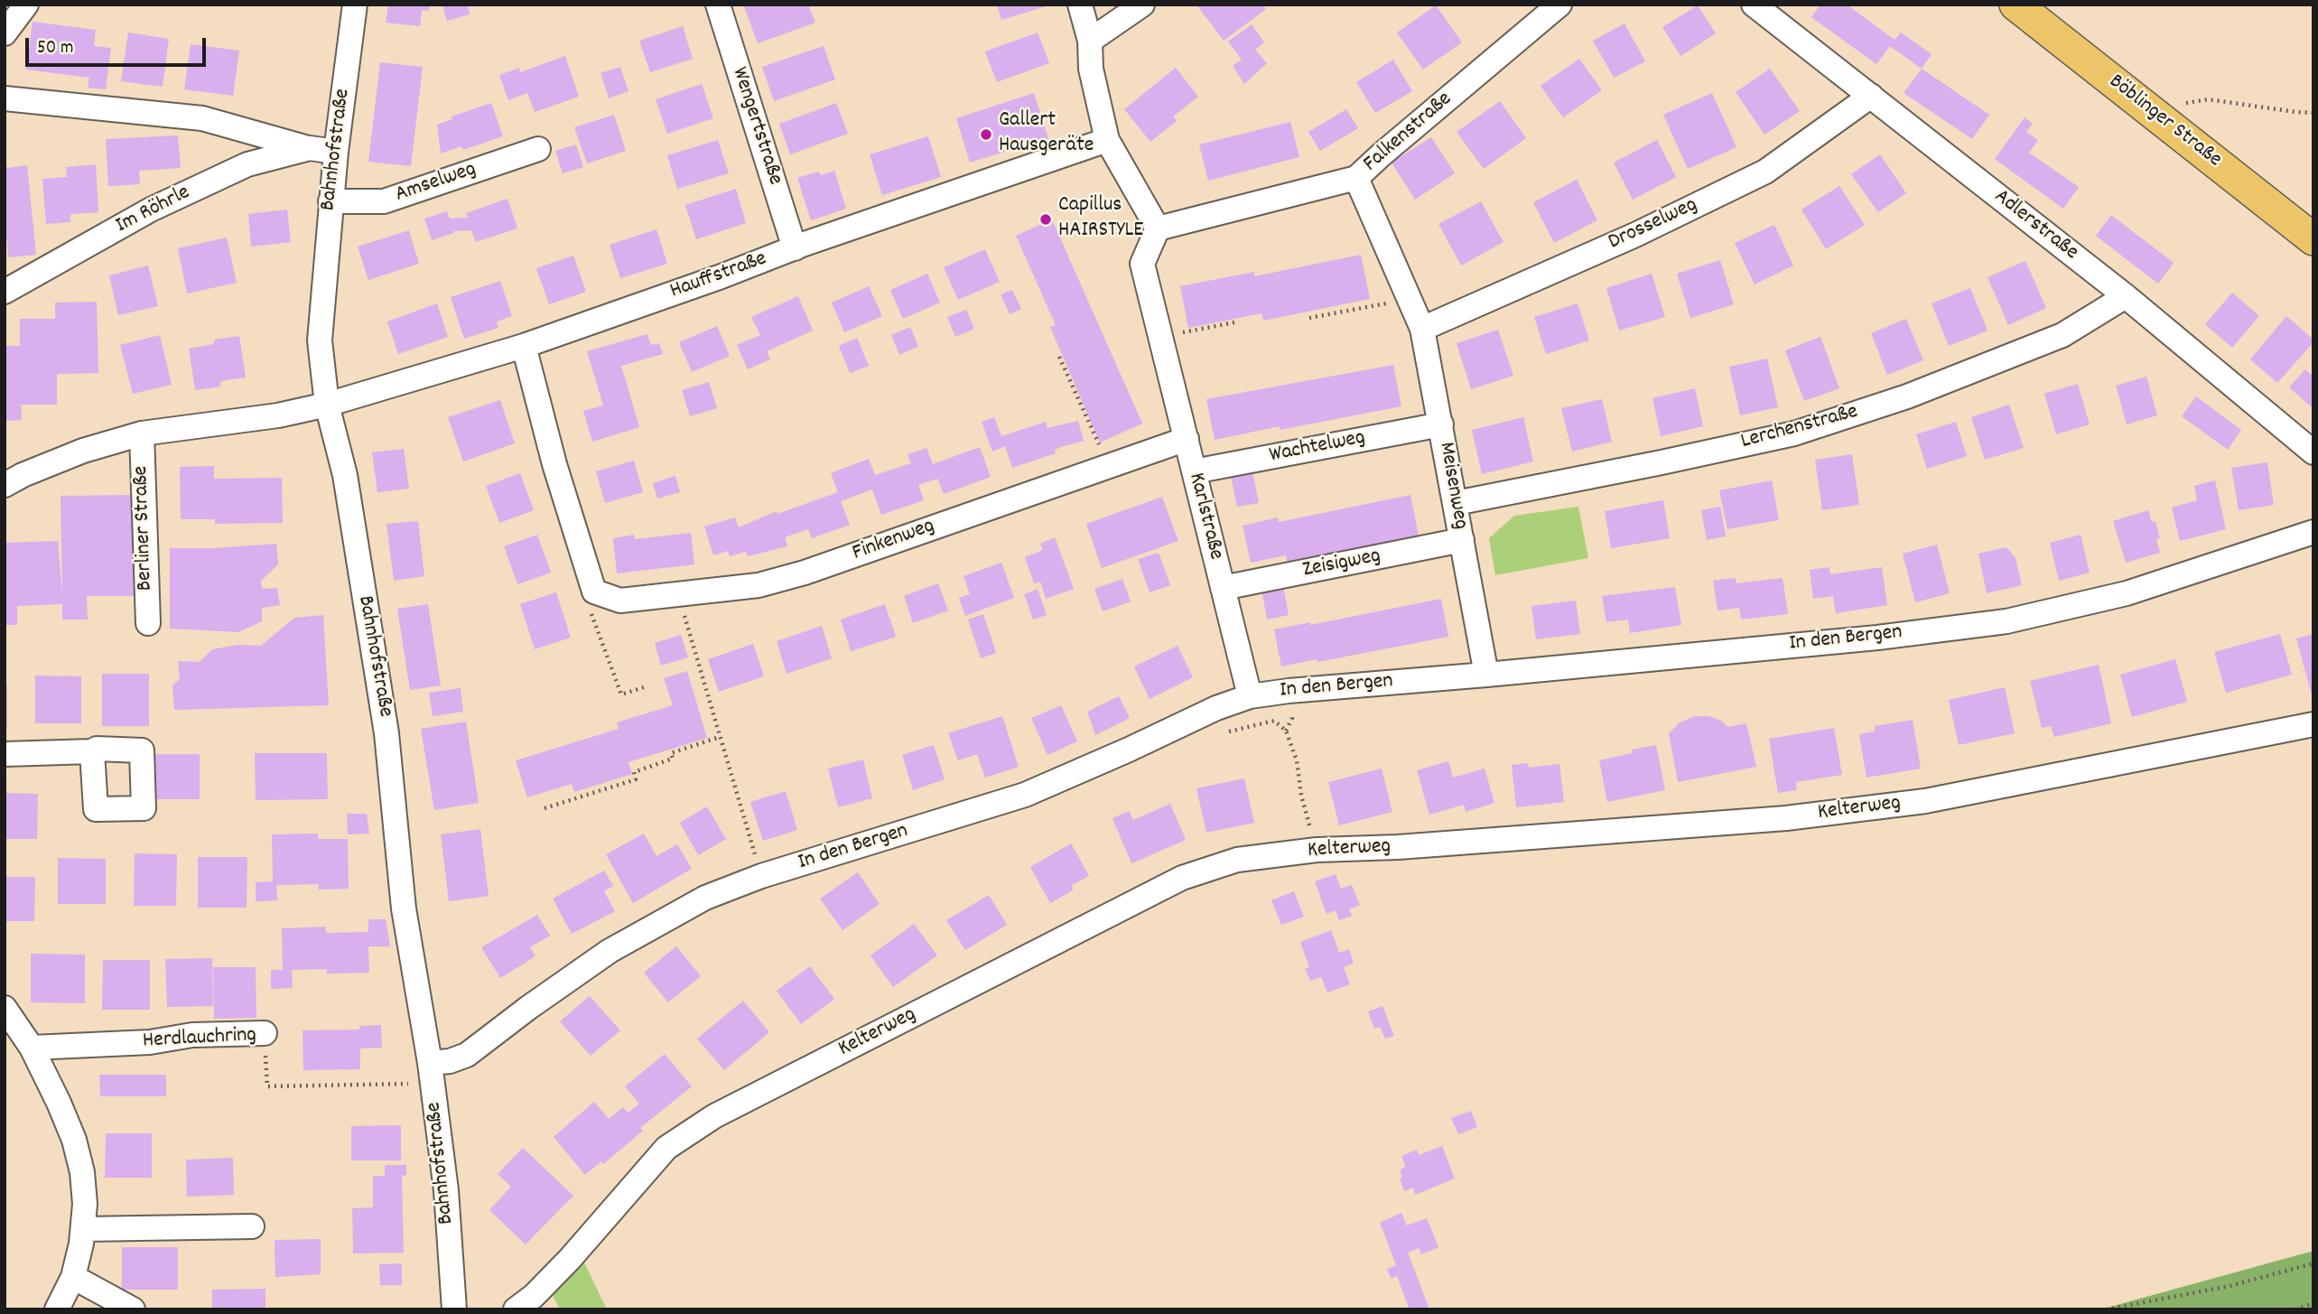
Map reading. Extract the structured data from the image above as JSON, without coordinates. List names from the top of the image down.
{
  "streets": {
    "main road": ["Böblinger Straße"],
    "street": [
      "Wengertstraße",
      "Falkenstraße",
      "Bahnhofstraße",
      "Amselweg",
      "Im Röhrle",
      "Drosselweg",
      "Adlerstraße",
      "Hauffstraße",
      "Lerchenstraße",
      "Wachtelweg",
      "Meisenweg",
      "Karlstraße",
      "Berliner Straße",
      "Finkenweg",
      "Zeisigweg",
      "In den Bergen",
      "Kelterweg",
      "Herdlauchring"
    ]
  },
  "crossings": [
    ["Wengertstraße", "Hauffstraße"],
    ["Falkenstraße", "Meisenweg"],
    ["Falkenstraße", "Karlstraße"],
    ["Bahnhofstraße", "Amselweg"],
    ["Bahnhofstraße", "Im Röhrle"],
    ["Bahnhofstraße", "Hauffstraße"],
    ["Bahnhofstraße", "Berliner Straße"],
    ["Bahnhofstraße", "In den Bergen"],
    ["Bahnhofstraße", "Herdlauchring"],
    ["Drosselweg", "Adlerstraße"],
    ["Drosselweg", "Meisenweg"],
    ["Adlerstraße", "Lerchenstraße"],
    ["Hauffstraße", "Berliner Straße"],
    ["Lerchenstraße", "Meisenweg"],
    ["Wachtelweg", "Meisenweg"],
    ["Wachtelweg", "Karlstraße"],
    ["Meisenweg", "Zeisigweg"],
    ["Meisenweg", "In den Bergen"],
    ["Karlstraße", "Finkenweg"],
    ["Karlstraße", "Zeisigweg"],
    ["Karlstraße", "In den Bergen"],
    ["In den Bergen", "Herdlauchring"]
  ],
  "places": ["Gallert Hausgeräte", "Capillus HAIRSTYLE"],
  "scale_bar": "50 m"
}
